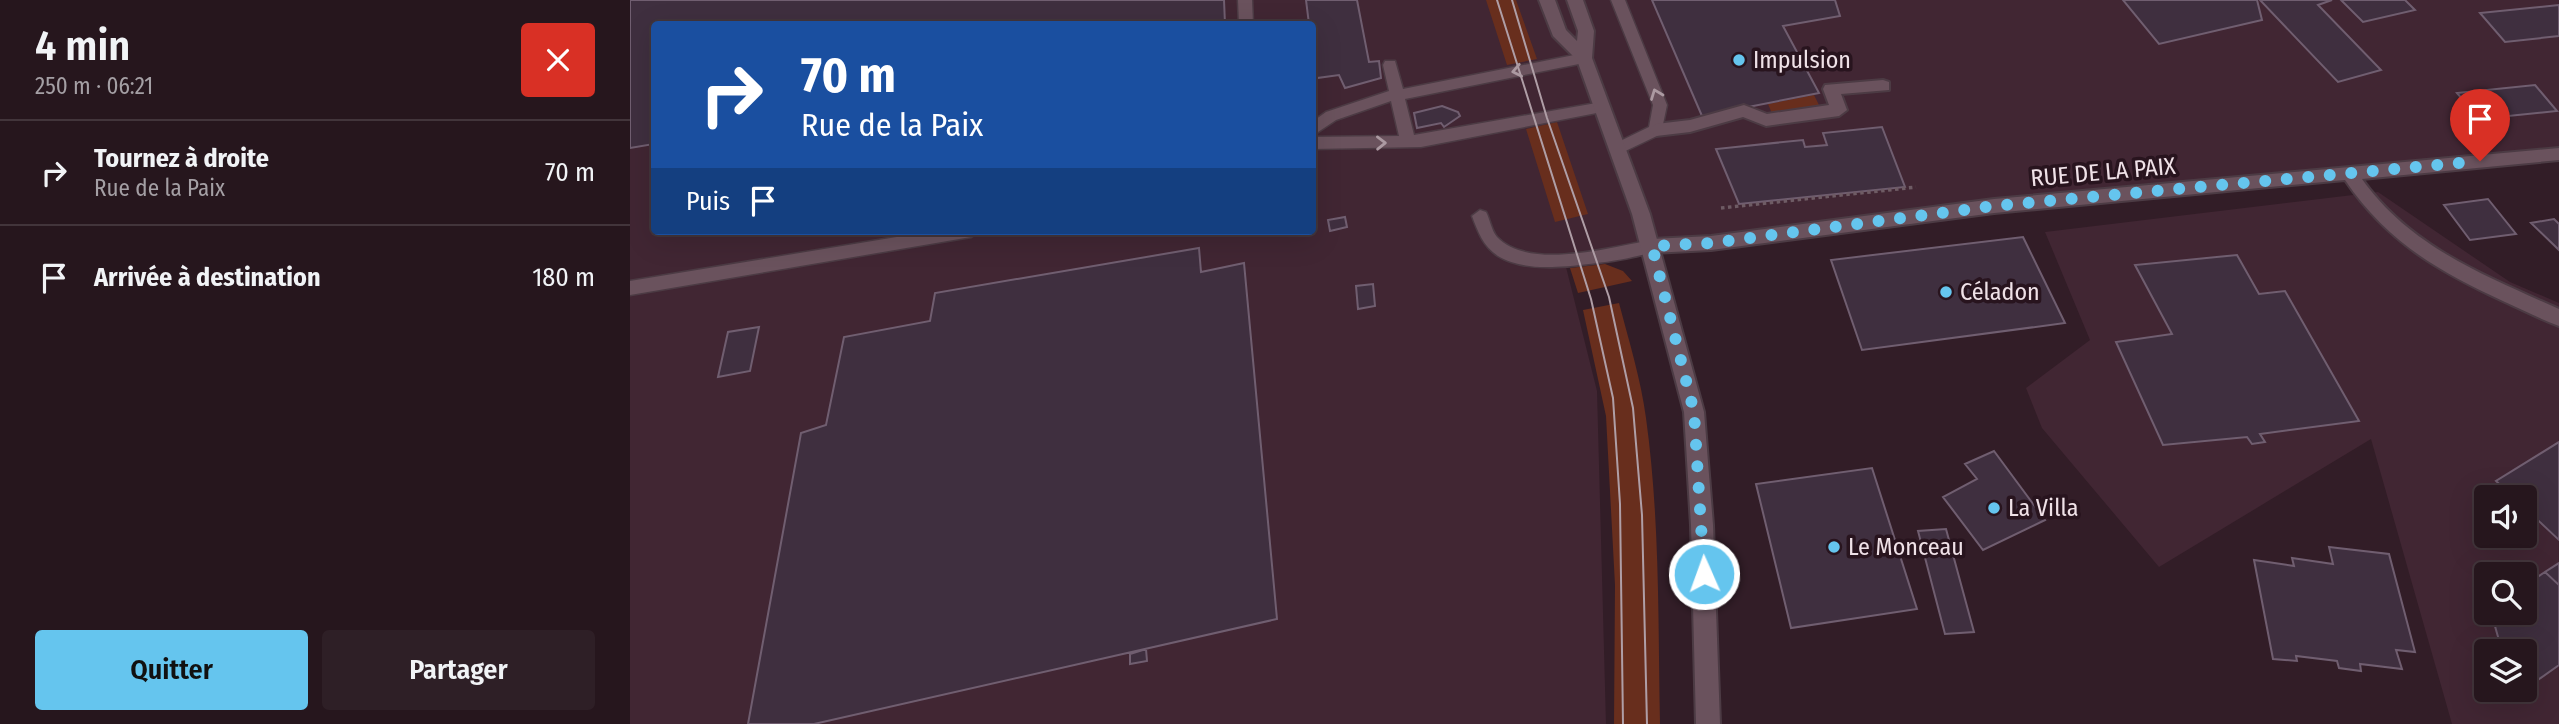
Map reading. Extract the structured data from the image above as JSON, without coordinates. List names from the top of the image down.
{
  "streets": {
    "street": ["RUE DE LA PAIX"]
  },
  "places": [
    "Impulsion",
    "Céladon",
    "La Villa",
    "Le Monceau"
  ],
  "page": {
    "heading": ["4 min", "250 m · 06:21"],
    "turn": ["70 m", "Rue de la Paix"],
    "list": [
      {
        "name": "Tournez à droite",
        "note": "Rue de la Paix",
        "value": "70 m"
      },
      {
        "name": "Arrivée à destination",
        "value": "180 m"
      }
    ],
    "then": "Puis",
    "buttons": ["Quitter", "Partager"]
  }
}
